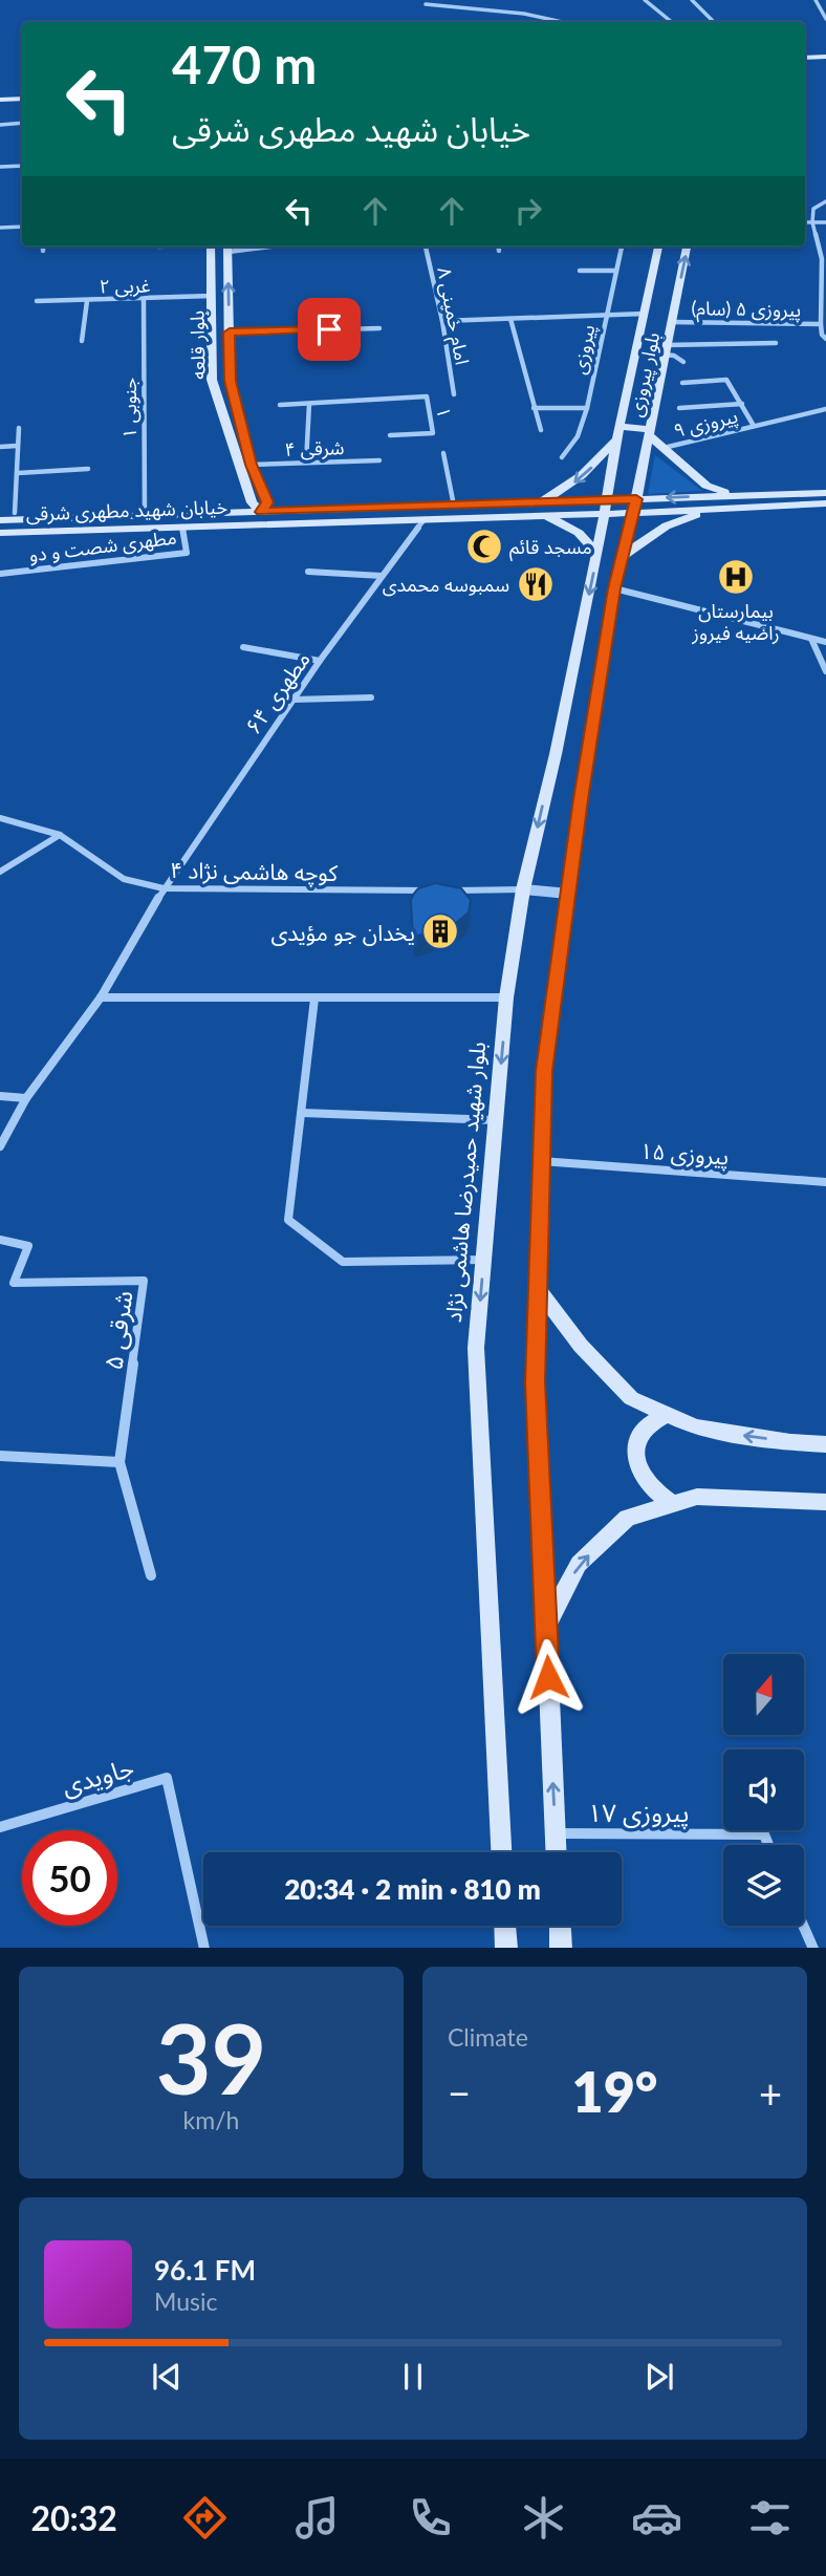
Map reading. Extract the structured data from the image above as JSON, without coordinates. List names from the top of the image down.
{
  "streets": {
    "main road": [
      "بلوار قلعه",
      "بلوار پیروزی",
      "خیابان شهید مطهری شرقی",
      "بلوار شهید حمیدرضا هاشمی نژاد"
    ],
    "street": [
      "۲ غربی",
      "پیروزی ۵ (سام)",
      "امام خمینی ۸",
      "پیروزی",
      "۱ جنوبی",
      "۱",
      "پیروزی ۹",
      "شرقی ۴",
      "مطهری شصت و دو",
      "مطهری ۶۴",
      "کوچه هاشمی نژاد ۴",
      "پیروزی ۱۵",
      "۵ شرقی",
      "جاویدی",
      "پیروزی ۱۷"
    ]
  },
  "crossings": [
    ["۲ غربی", "بلوار قلعه"],
    ["۲ غربی", "۱ جنوبی"],
    ["پیروزی ۵ (سام)", "بلوار پیروزی"],
    ["بلوار قلعه", "شرقی ۴"],
    ["بلوار قلعه", "خیابان شهید مطهری شرقی"],
    ["بلوار پیروزی", "خیابان شهید مطهری شرقی"],
    ["بلوار پیروزی", "بلوار شهید حمیدرضا هاشمی نژاد"],
    ["۱ جنوبی", "خیابان شهید مطهری شرقی"],
    ["خیابان شهید مطهری شرقی", "مطهری شصت و دو"],
    ["خیابان شهید مطهری شرقی", "مطهری ۶۴"],
    ["خیابان شهید مطهری شرقی", "بلوار شهید حمیدرضا هاشمی نژاد"],
    ["مطهری ۶۴", "کوچه هاشمی نژاد ۴"],
    ["کوچه هاشمی نژاد ۴", "بلوار شهید حمیدرضا هاشمی نژاد"]
  ],
  "places": {
    "mosque": ["مسجد قائم"],
    "hospital": ["بیمارستان راضیه فیروز"],
    "restaurant": ["سمبوسه محمدی"],
    "building": ["یخدان جو مؤیدی"]
  },
  "north": "top",
  "page": {
    "turn": ["470 m", "خیابان شهید مطهری شرقی"],
    "limit": "50",
    "trip": "20:34 · 2 min · 810 m",
    "tile": [
      ["39", "km/h"],
      "Climate"
    ],
    "heat": ["−", "19°", "+"],
    "song": ["96.1 FM", "Music"],
    "tabs": "20:32"
  }
}
